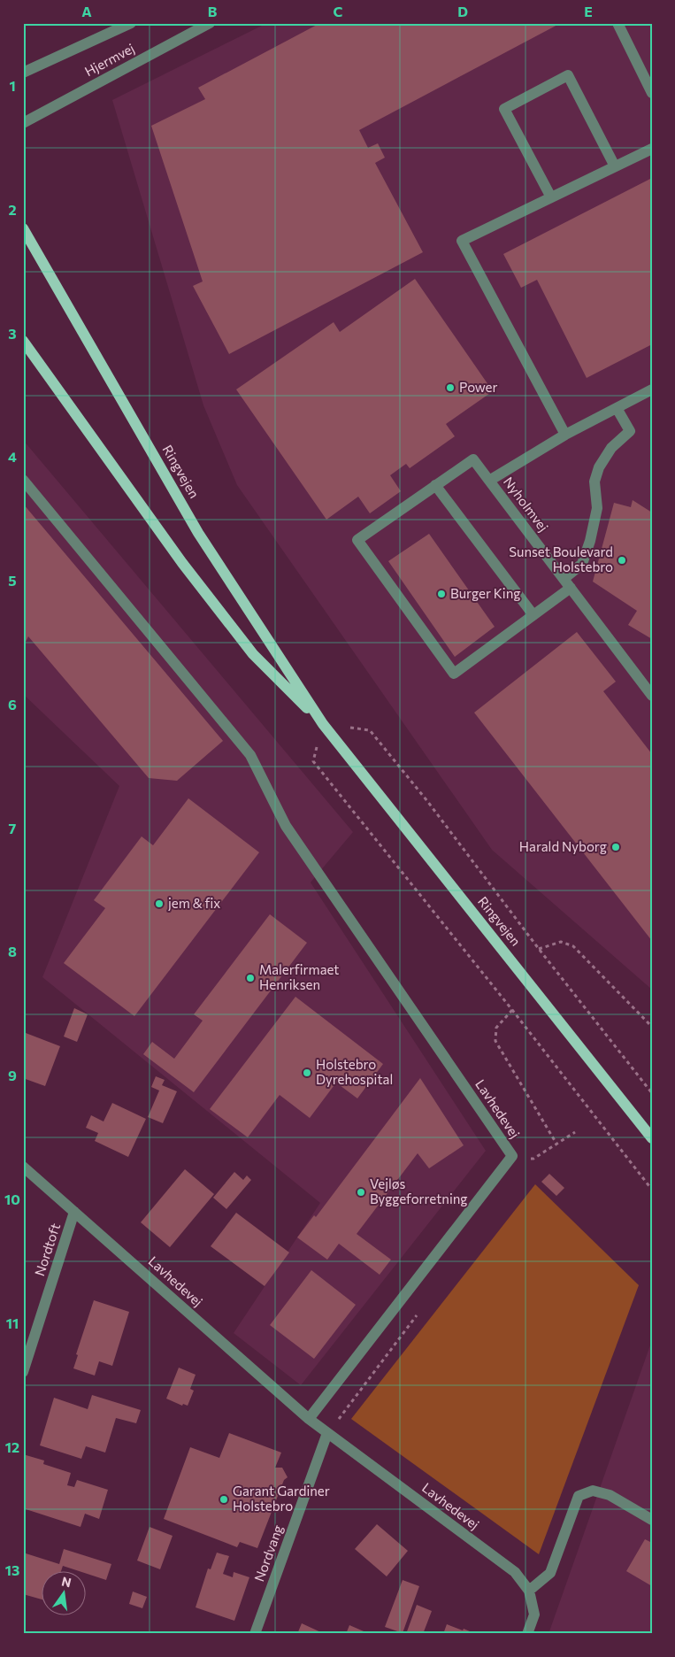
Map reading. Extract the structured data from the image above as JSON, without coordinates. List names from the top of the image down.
{
  "streets": {
    "main road": ["Ringvejen"],
    "street": [
      "Hjermvej",
      "Nyholmvej",
      "Lavhedevej",
      "Nordtoft",
      "Nordvang"
    ]
  },
  "crossings": [
    ["Lavhedevej", "Nordtoft"],
    ["Lavhedevej", "Nordvang"]
  ],
  "places": [
    "Power",
    "Sunset Boulevard Holstebro",
    "Burger King",
    "Harald Nyborg",
    "jem & fix",
    "Malerfirmaet Henriksen",
    "Holstebro Dyrehospital",
    "Vejløs Byggeforretning",
    "Garant Gardiner Holstebro"
  ],
  "north": "top",
  "grid": {
    "columns": [
      "A",
      "B",
      "C",
      "D",
      "E"
    ],
    "rows": [
      "1",
      "2",
      "3",
      "4",
      "5",
      "6",
      "7",
      "8",
      "9",
      "10",
      "11",
      "12",
      "13"
    ]
  }
}
